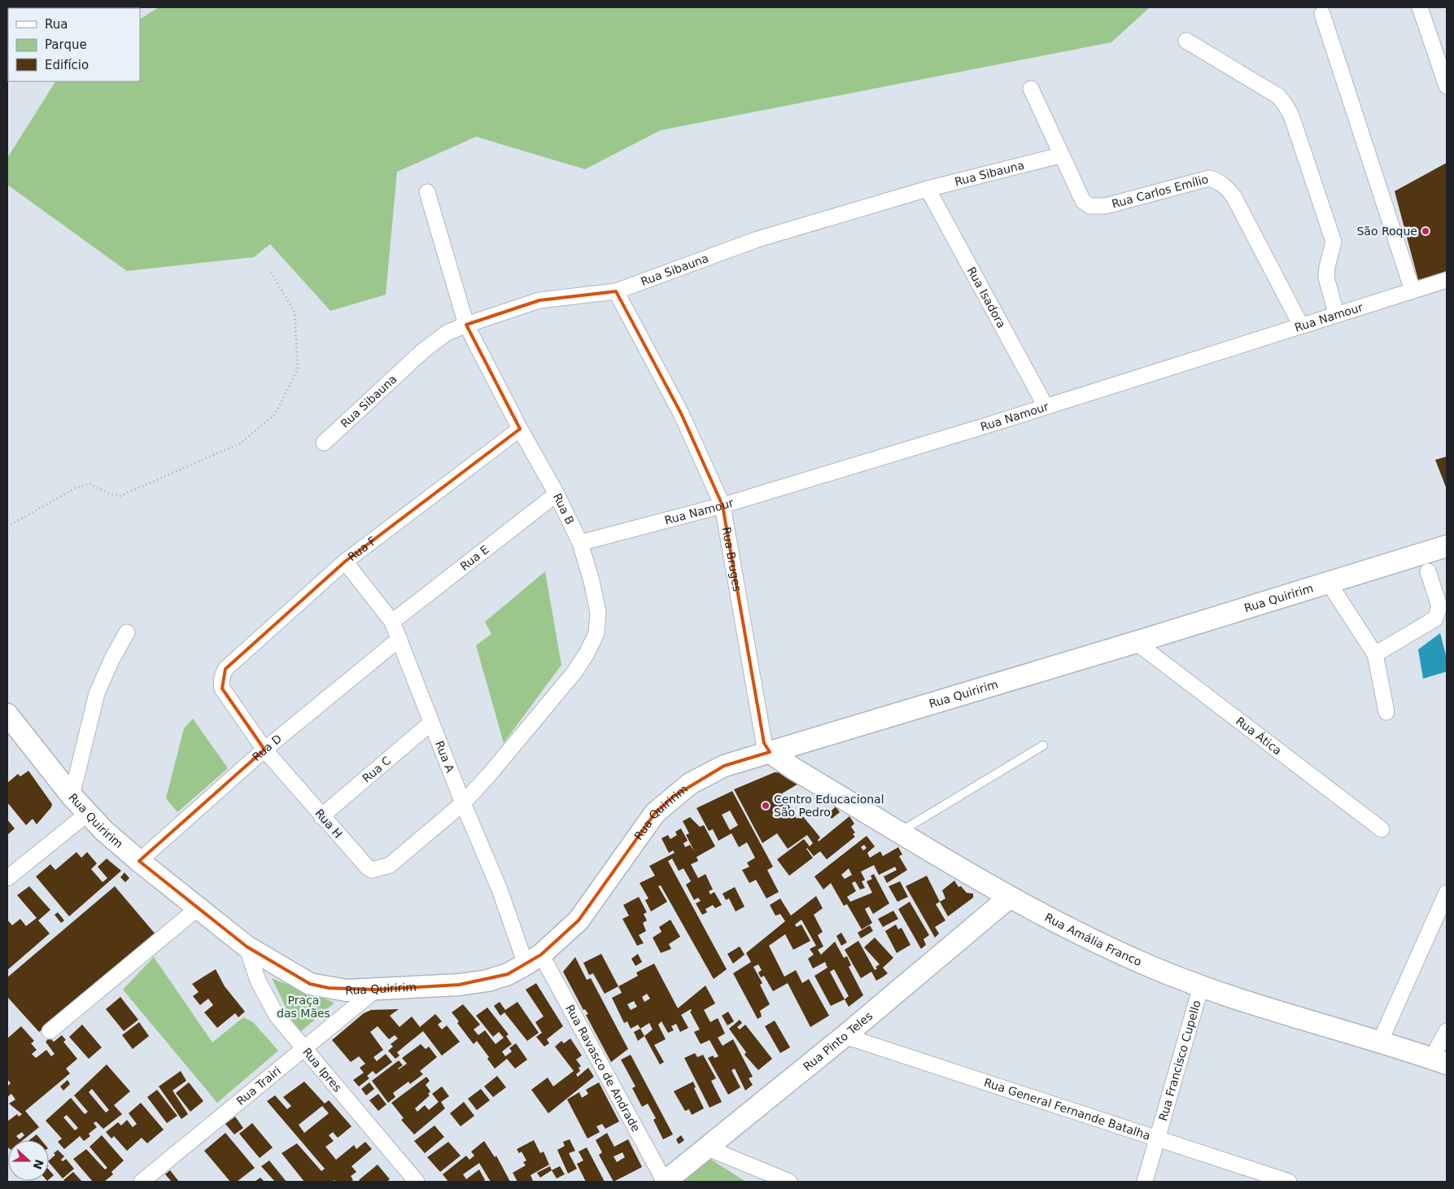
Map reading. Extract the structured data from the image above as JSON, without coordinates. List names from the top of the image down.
{
  "streets": {
    "main road": ["Rua Quiririm", "Rua Amália Franco", "Rua Pinto Teles"],
    "street": [
      "Rua Sibauna",
      "Rua Carlos Emílio",
      "Rua Isadora",
      "Rua Namour",
      "Rua B",
      "Rua F",
      "Rua E",
      "Rua Bruges",
      "Rua Ática",
      "Rua D",
      "Rua A",
      "Rua C",
      "Rua H",
      "Rua Francisco Cupello",
      "Rua Ravasco de Andrade",
      "Rua Ipres",
      "Rua Trairi",
      "Rua General Fernande Batalha"
    ]
  },
  "crossings": [
    ["Rua Sibauna", "Rua Carlos Emílio"],
    ["Rua Sibauna", "Rua Isadora"],
    ["Rua Sibauna", "Rua B"],
    ["Rua Sibauna", "Rua Bruges"],
    ["Rua Carlos Emílio", "Rua Namour"],
    ["Rua Isadora", "Rua Namour"],
    ["Rua Namour", "Rua B"],
    ["Rua Namour", "Rua Bruges"],
    ["Rua B", "Rua F"],
    ["Rua B", "Rua E"],
    ["Rua B", "Rua A"],
    ["Rua B", "Rua H"],
    ["Rua F", "Rua A"],
    ["Rua F", "Rua H"],
    ["Rua E", "Rua A"],
    ["Rua Bruges", "Rua Quiririm"],
    ["Rua Bruges", "Rua Amália Franco"],
    ["Rua Quiririm", "Rua Ática"],
    ["Rua Quiririm", "Rua D"],
    ["Rua Quiririm", "Rua A"],
    ["Rua Quiririm", "Rua Amália Franco"],
    ["Rua Quiririm", "Rua Ravasco de Andrade"],
    ["Rua Quiririm", "Rua Ipres"],
    ["Rua Quiririm", "Rua Trairi"],
    ["Rua D", "Rua A"],
    ["Rua D", "Rua H"],
    ["Rua A", "Rua C"],
    ["Rua A", "Rua H"],
    ["Rua A", "Rua Ravasco de Andrade"],
    ["Rua C", "Rua H"],
    ["Rua Amália Franco", "Rua Pinto Teles"],
    ["Rua Amália Franco", "Rua Francisco Cupello"],
    ["Rua Pinto Teles", "Rua Ravasco de Andrade"],
    ["Rua Pinto Teles", "Rua General Fernande Batalha"],
    ["Rua Francisco Cupello", "Rua General Fernande Batalha"],
    ["Rua Ipres", "Rua Trairi"]
  ],
  "parks": ["Praça das Mães"],
  "places": ["São Roque", "Centro Educacional São Pedro"],
  "legend": ["Rua", "Parque", "Edifício"],
  "north": "right"
}
